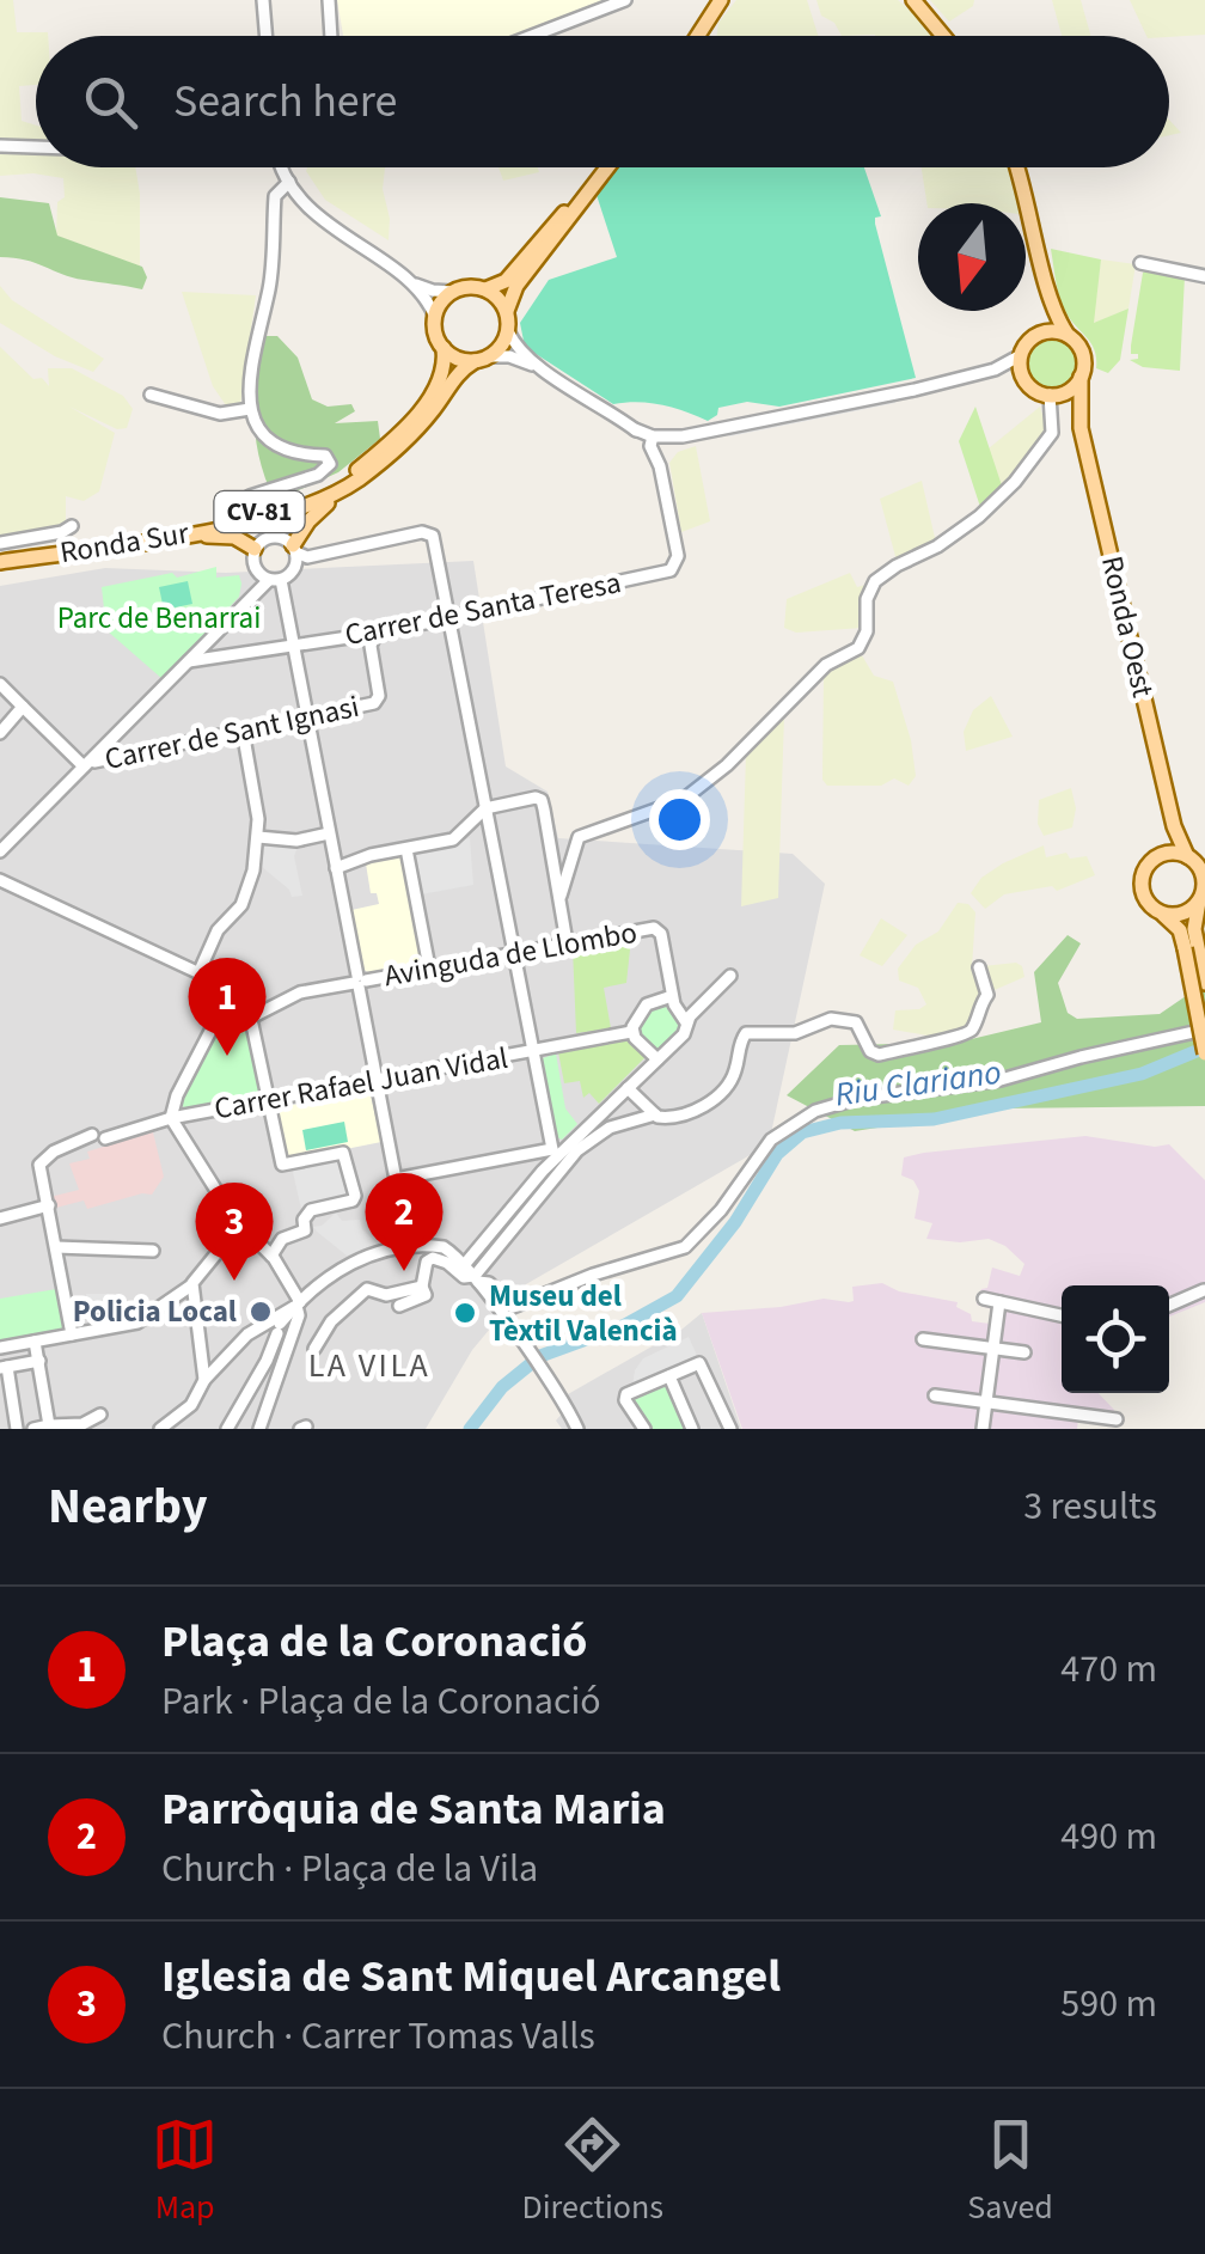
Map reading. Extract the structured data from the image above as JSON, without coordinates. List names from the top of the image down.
{
  "streets": {
    "main road": ["CV-81", "Ronda Sur", "Ronda Oest"],
    "street": [
      "Carrer de Santa Teresa",
      "Carrer de Sant Ignasi",
      "Avinguda de Llombo",
      "Carrer Rafael Juan Vidal"
    ]
  },
  "crossings": [
    ["CV-81", "Ronda Sur"],
    ["CV-81", "Carrer de Santa Teresa"],
    ["Ronda Sur", "Carrer de Santa Teresa"],
    ["Carrer de Santa Teresa", "Carrer de Sant Ignasi"]
  ],
  "districts": ["LA VILA"],
  "water": ["Riu Clariano"],
  "parks": ["Parc de Benarrai"],
  "places": ["Policia Local", "Museu del Tèxtil Valencià"],
  "north": "bottom",
  "page": {
    "search": "Search here",
    "pins": ["1", "2", "3"],
    "heading": ["Nearby", "3 results"],
    "list": [
      {
        "mark": "1",
        "name": "Plaça de la Coronació",
        "note": "Park · Plaça de la Coronació",
        "value": "470 m"
      },
      {
        "mark": "2",
        "name": "Parròquia de Santa Maria",
        "note": "Church · Plaça de la Vila",
        "value": "490 m"
      },
      {
        "mark": "3",
        "name": "Iglesia de Sant Miquel Arcangel",
        "note": "Church · Carrer Tomas Valls",
        "value": "590 m"
      }
    ],
    "nav": ["Map", "Directions", "Saved"]
  }
}
